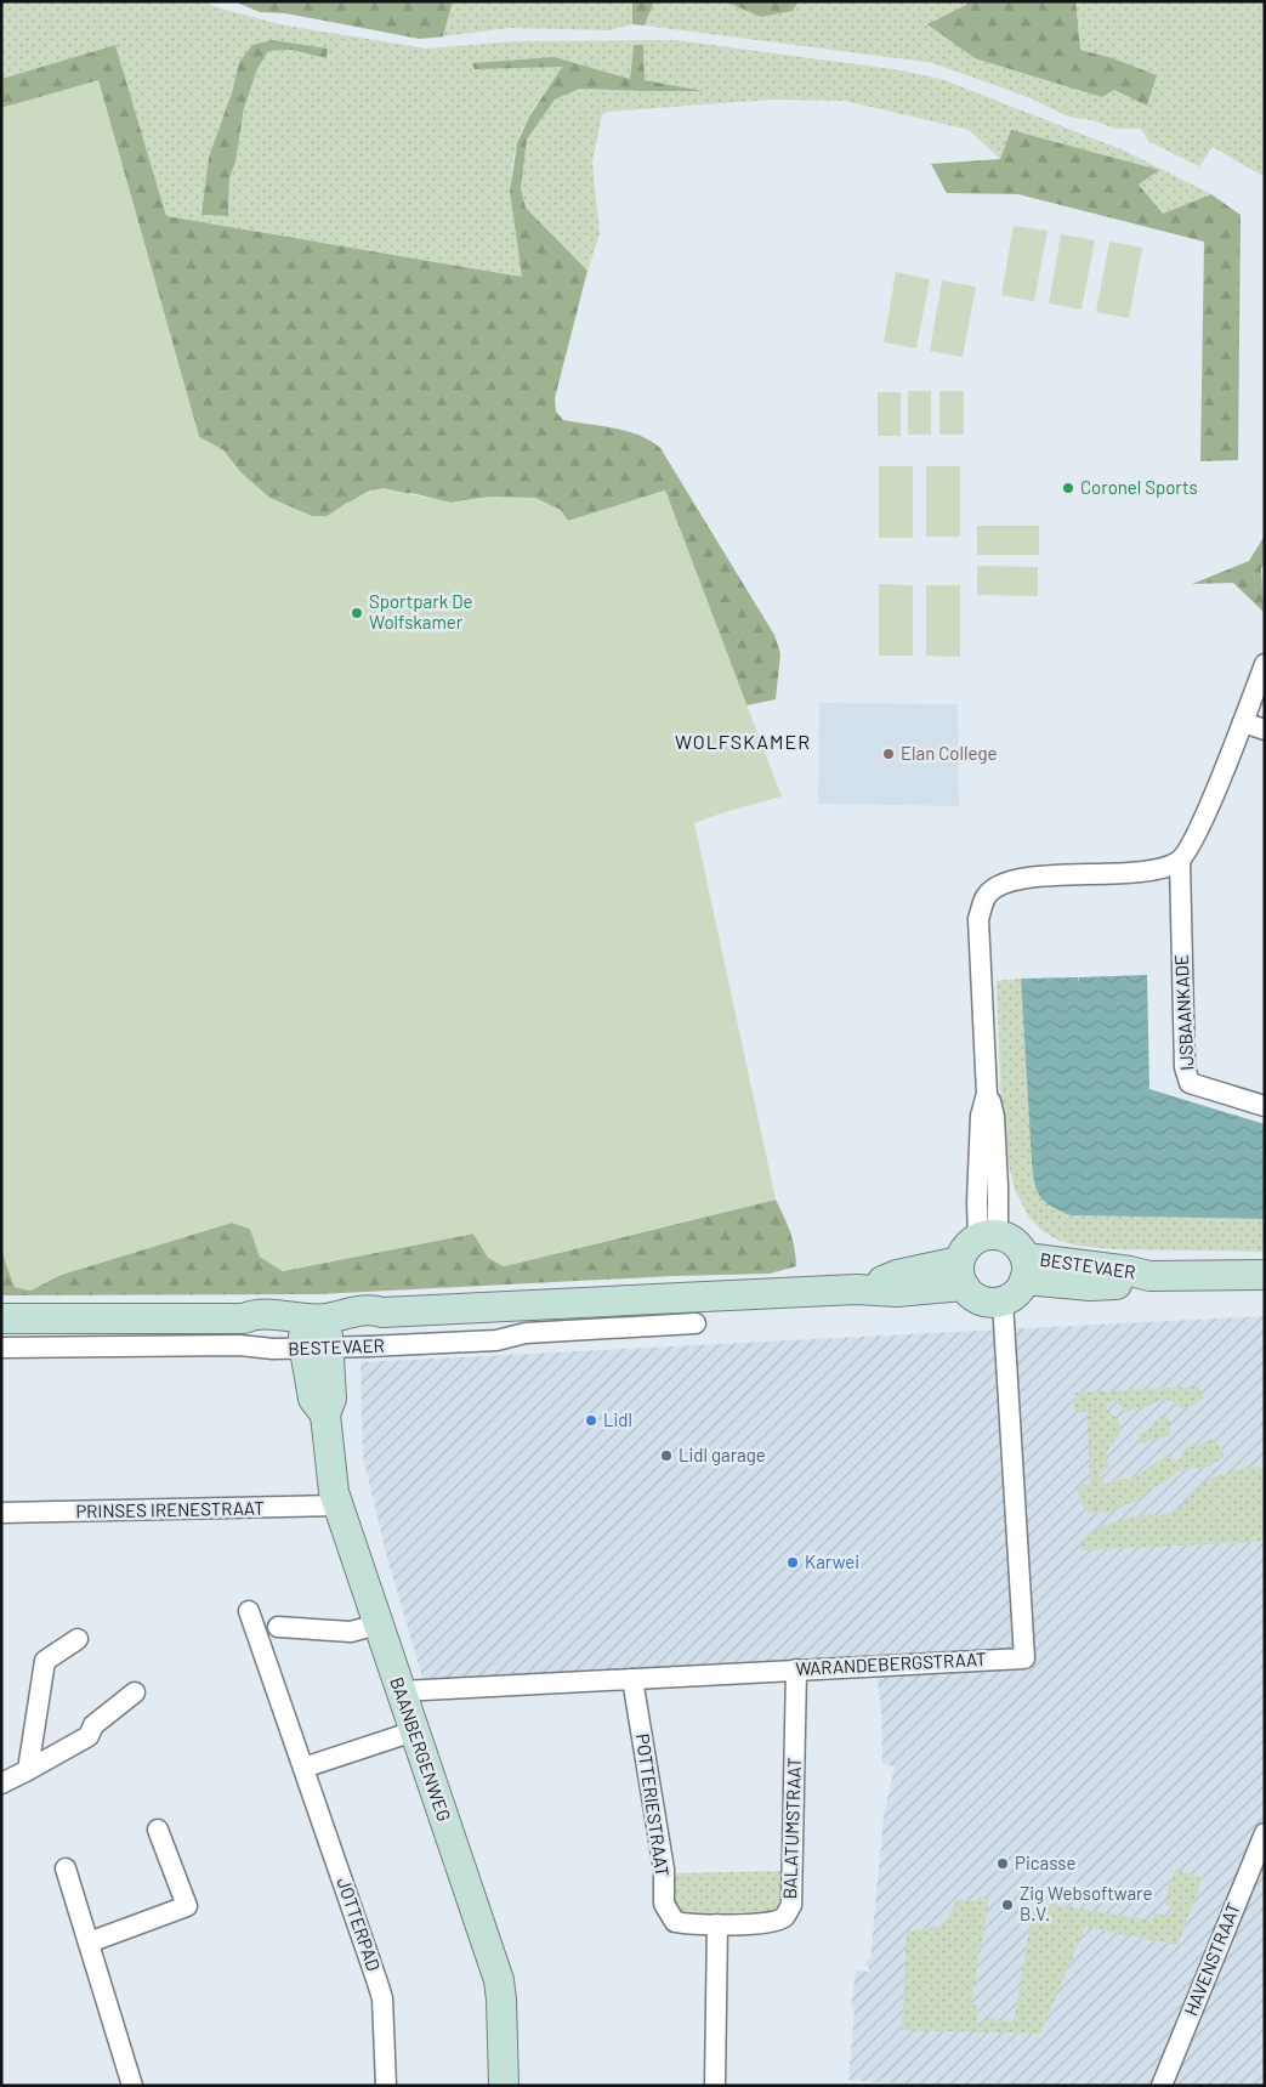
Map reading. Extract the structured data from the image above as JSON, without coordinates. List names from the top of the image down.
{
  "streets": {
    "main road": ["BESTEVAER", "BAANBERGENWEG"],
    "street": [
      "IJSBAANKADE",
      "PRINSES IRENESTRAAT",
      "WARANDEBERGSTRAAT",
      "POTTERIESTRAAT",
      "BALATUMSTRAAT",
      "JOTTERPAD",
      "HAVENSTRAAT"
    ]
  },
  "crossings": [
    ["BESTEVAER", "WARANDEBERGSTRAAT"],
    ["BESTEVAER", "BAANBERGENWEG"],
    ["PRINSES IRENESTRAAT", "BAANBERGENWEG"],
    ["WARANDEBERGSTRAAT", "BAANBERGENWEG"],
    ["WARANDEBERGSTRAAT", "POTTERIESTRAAT"],
    ["WARANDEBERGSTRAAT", "BALATUMSTRAAT"],
    ["POTTERIESTRAAT", "BALATUMSTRAAT"]
  ],
  "districts": ["WOLFSKAMER"],
  "places": [
    "Coronel Sports",
    "Sportpark De Wolfskamer",
    "Elan College",
    "Lidl",
    "Lidl garage",
    "Karwei",
    "Picasse",
    "Zig Websoftware B.V."
  ]
}
